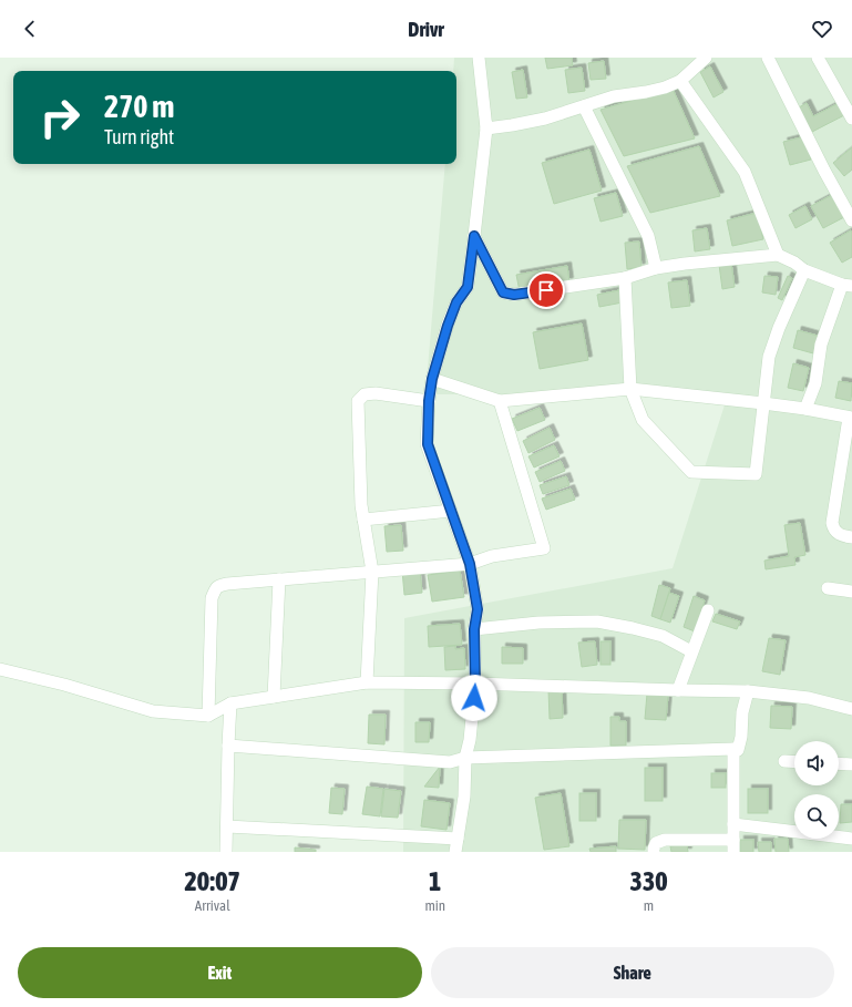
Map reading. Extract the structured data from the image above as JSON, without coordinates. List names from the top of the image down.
{
  "page": {
    "header": "Drivr",
    "turn": ["270 m", "Turn right"],
    "eta": [
      "20:07",
      "Arrival",
      "1",
      "min",
      "330",
      "m"
    ],
    "buttons": ["Exit", "Share"]
  }
}
